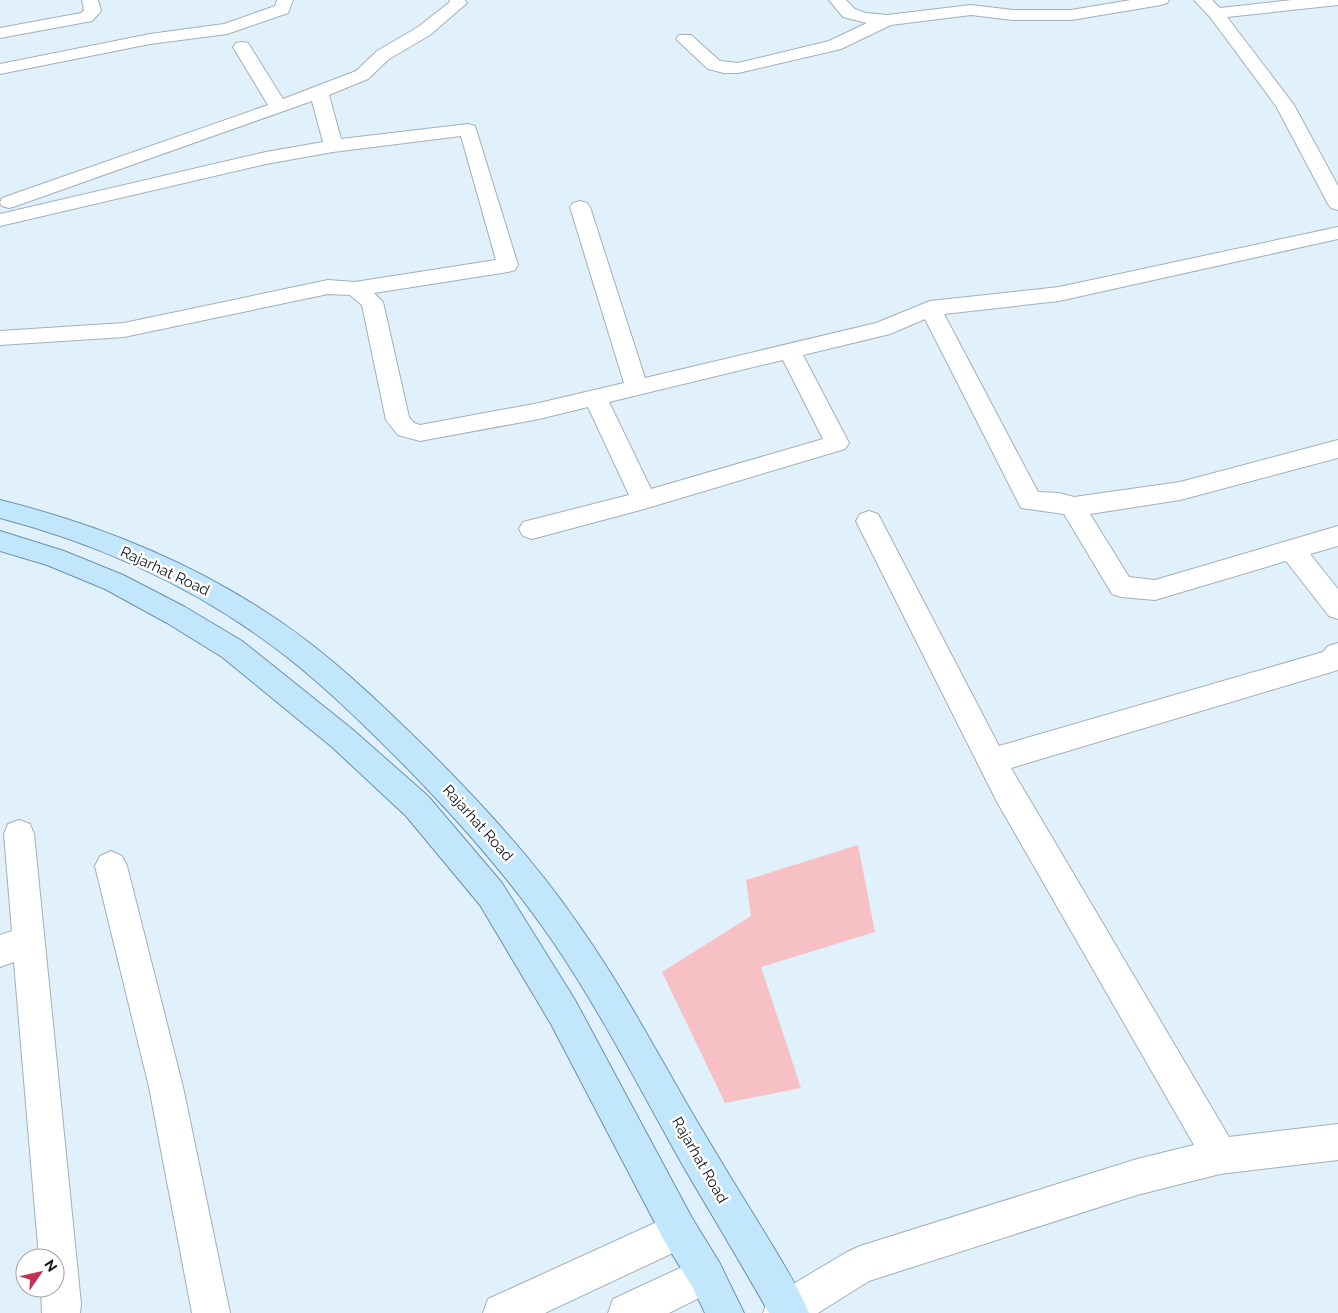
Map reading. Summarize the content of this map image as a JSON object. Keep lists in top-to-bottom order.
{
  "streets": {
    "main road": ["Rajarhat Road"]
  },
  "north": "top right"
}
